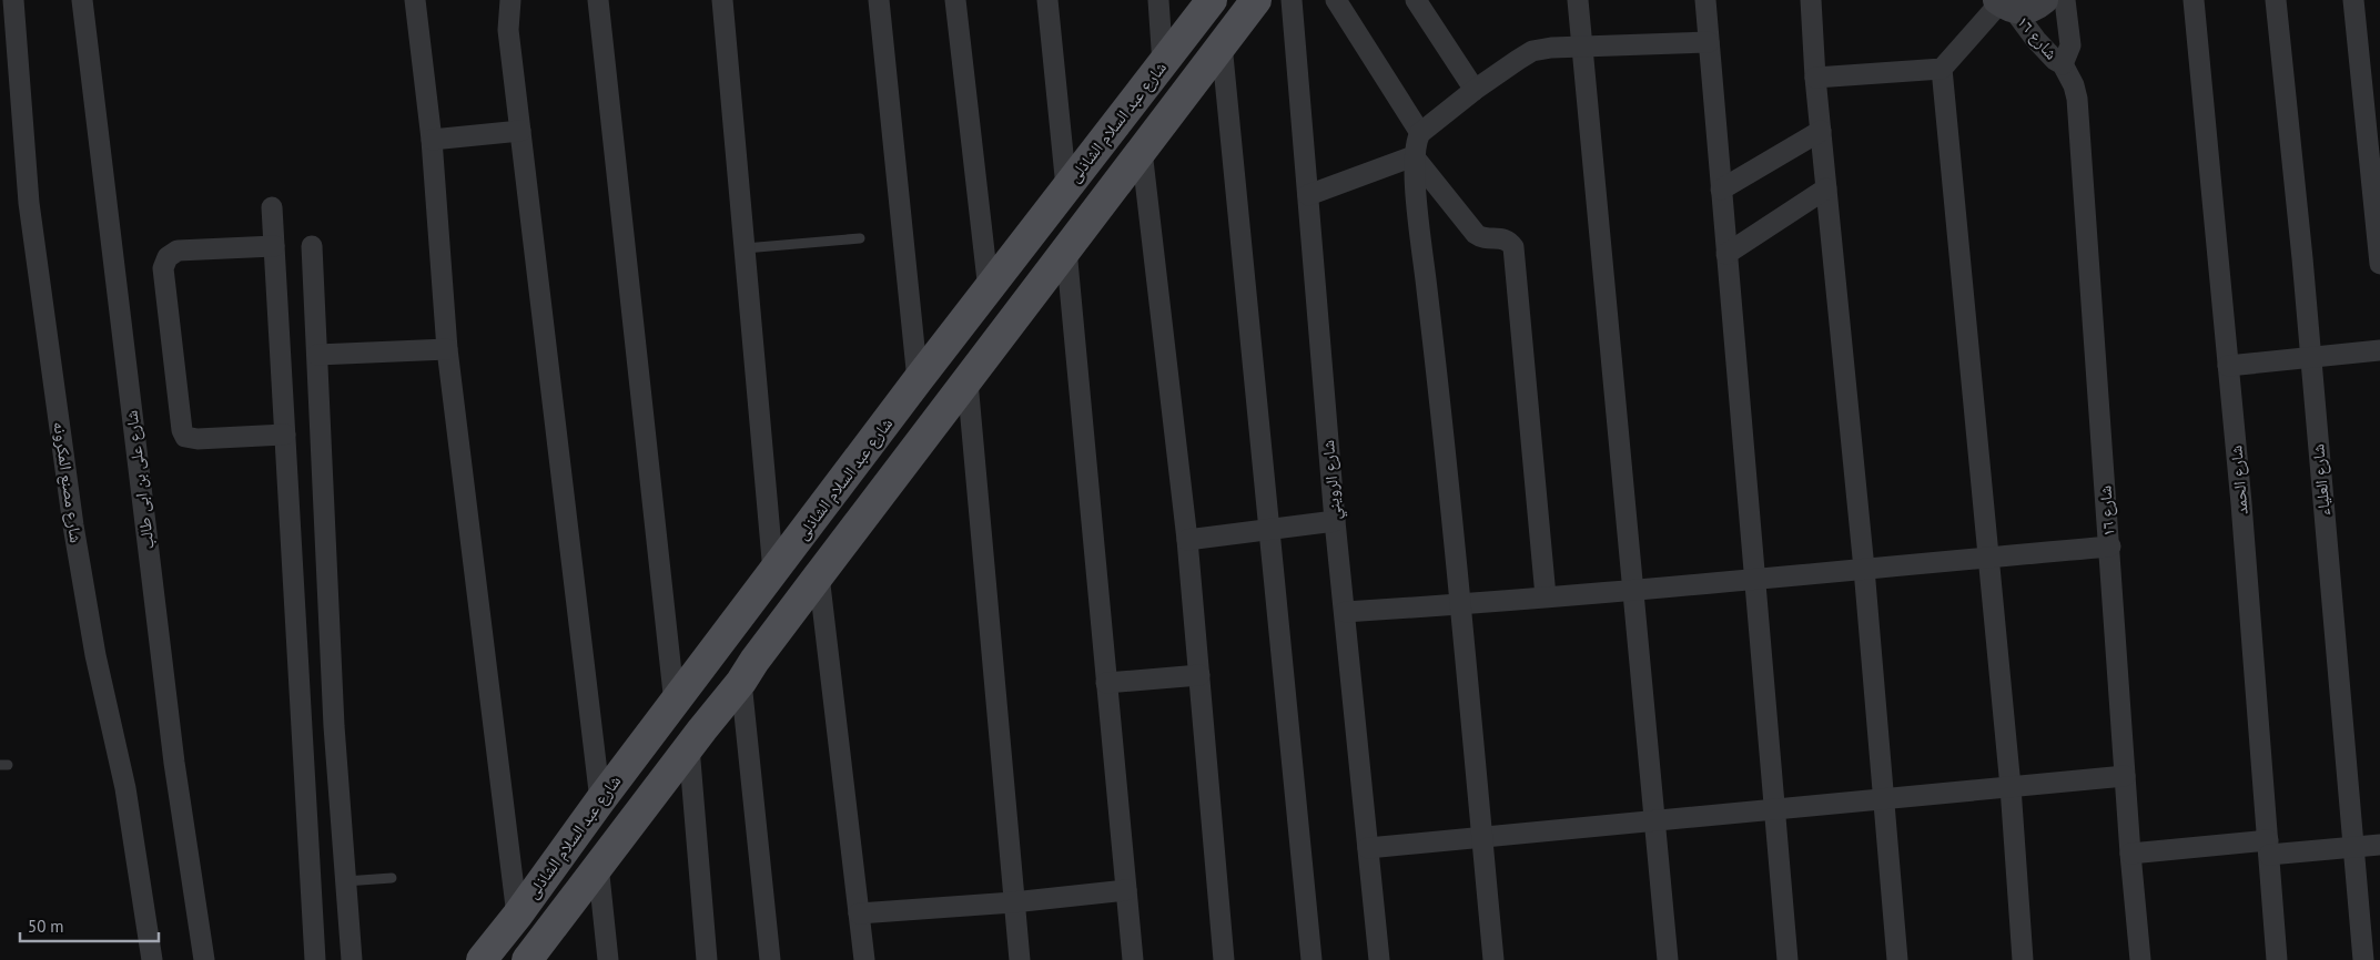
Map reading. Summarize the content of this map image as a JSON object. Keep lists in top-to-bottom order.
{
  "streets": {
    "main road": ["شارع عبد السلام الشاذلى"],
    "street": [
      "شارع ١٦",
      "شارع على بن ابى طالب",
      "شارع الرويني",
      "شارع الحمد",
      "شارع العلياء",
      "شارع مصنع المكرونه"
    ]
  },
  "scale_bar": "50 m"
}
